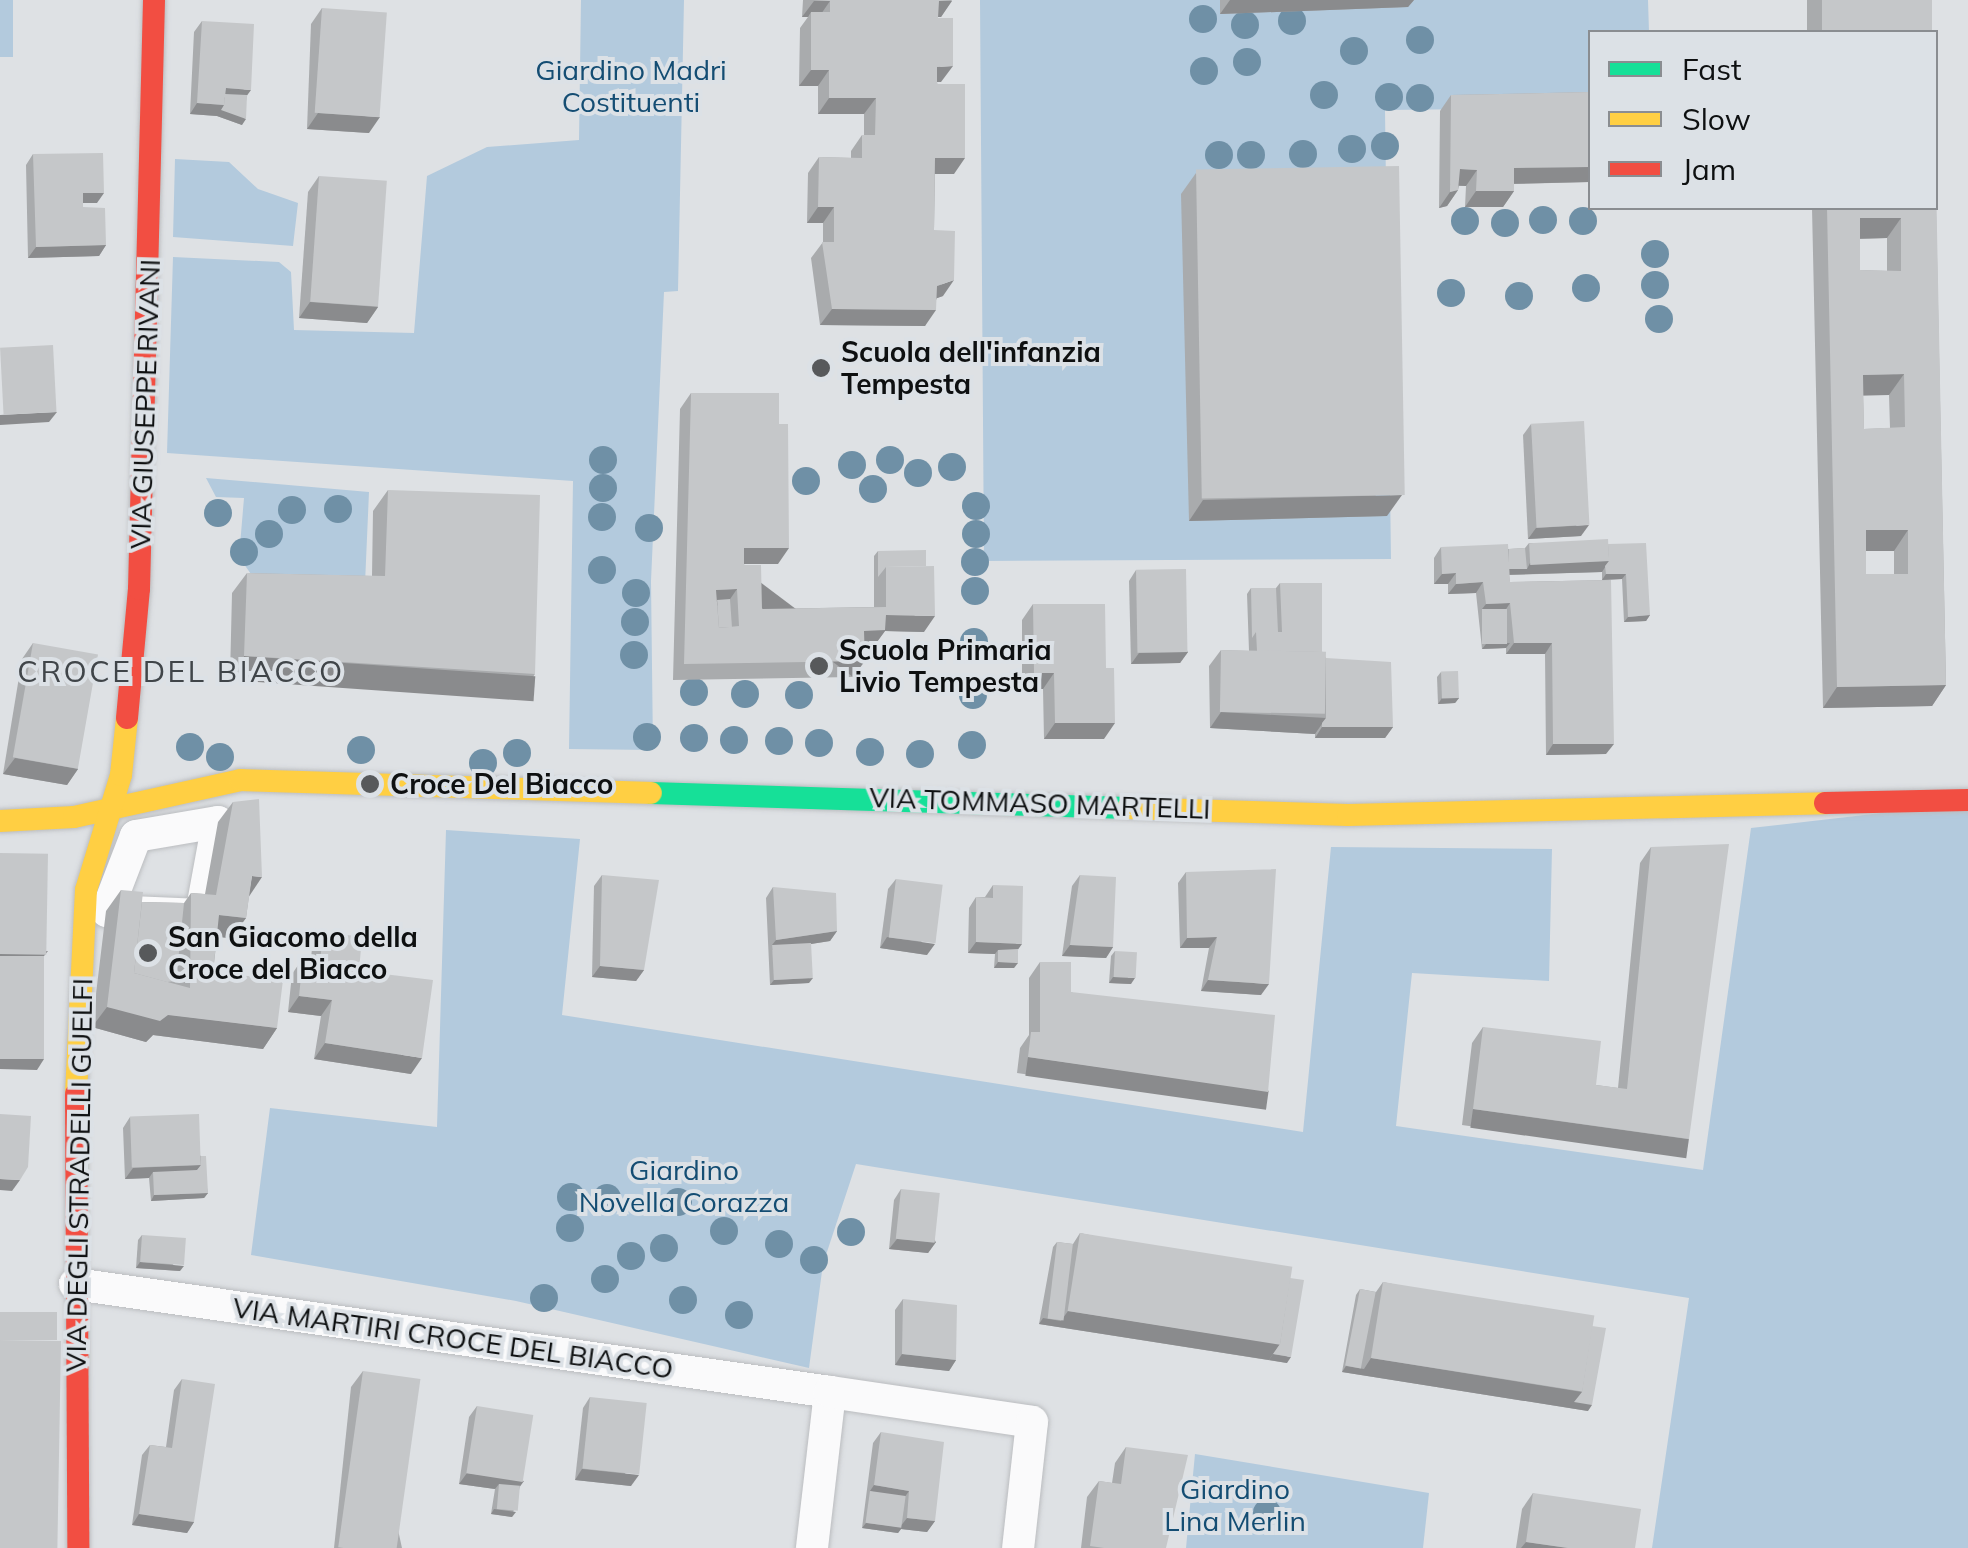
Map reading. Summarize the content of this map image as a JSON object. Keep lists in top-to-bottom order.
{
  "streets": {
    "main road": ["VIA GIUSEPPE RIVANI", "VIA TOMMASO MARTELLI", "VIA DEGLI STRADELLI GUELFI"],
    "street": ["VIA MARTIRI CROCE DEL BIACCO"]
  },
  "crossings": [
    ["VIA GIUSEPPE RIVANI", "VIA TOMMASO MARTELLI"],
    ["VIA GIUSEPPE RIVANI", "VIA DEGLI STRADELLI GUELFI"],
    ["VIA TOMMASO MARTELLI", "VIA DEGLI STRADELLI GUELFI"],
    ["VIA DEGLI STRADELLI GUELFI", "VIA MARTIRI CROCE DEL BIACCO"]
  ],
  "districts": ["CROCE DEL BIACCO"],
  "parks": ["Giardino Madri Costituenti", "Giardino Novella Corazza", "Giardino Lina Merlin"],
  "places": [
    "Scuola dell'infanzia Tempesta",
    "Scuola Primaria Livio Tempesta",
    "Croce Del Biacco",
    "San Giacomo della Croce del Biacco"
  ],
  "legend": ["Fast", "Slow", "Jam"]
}
